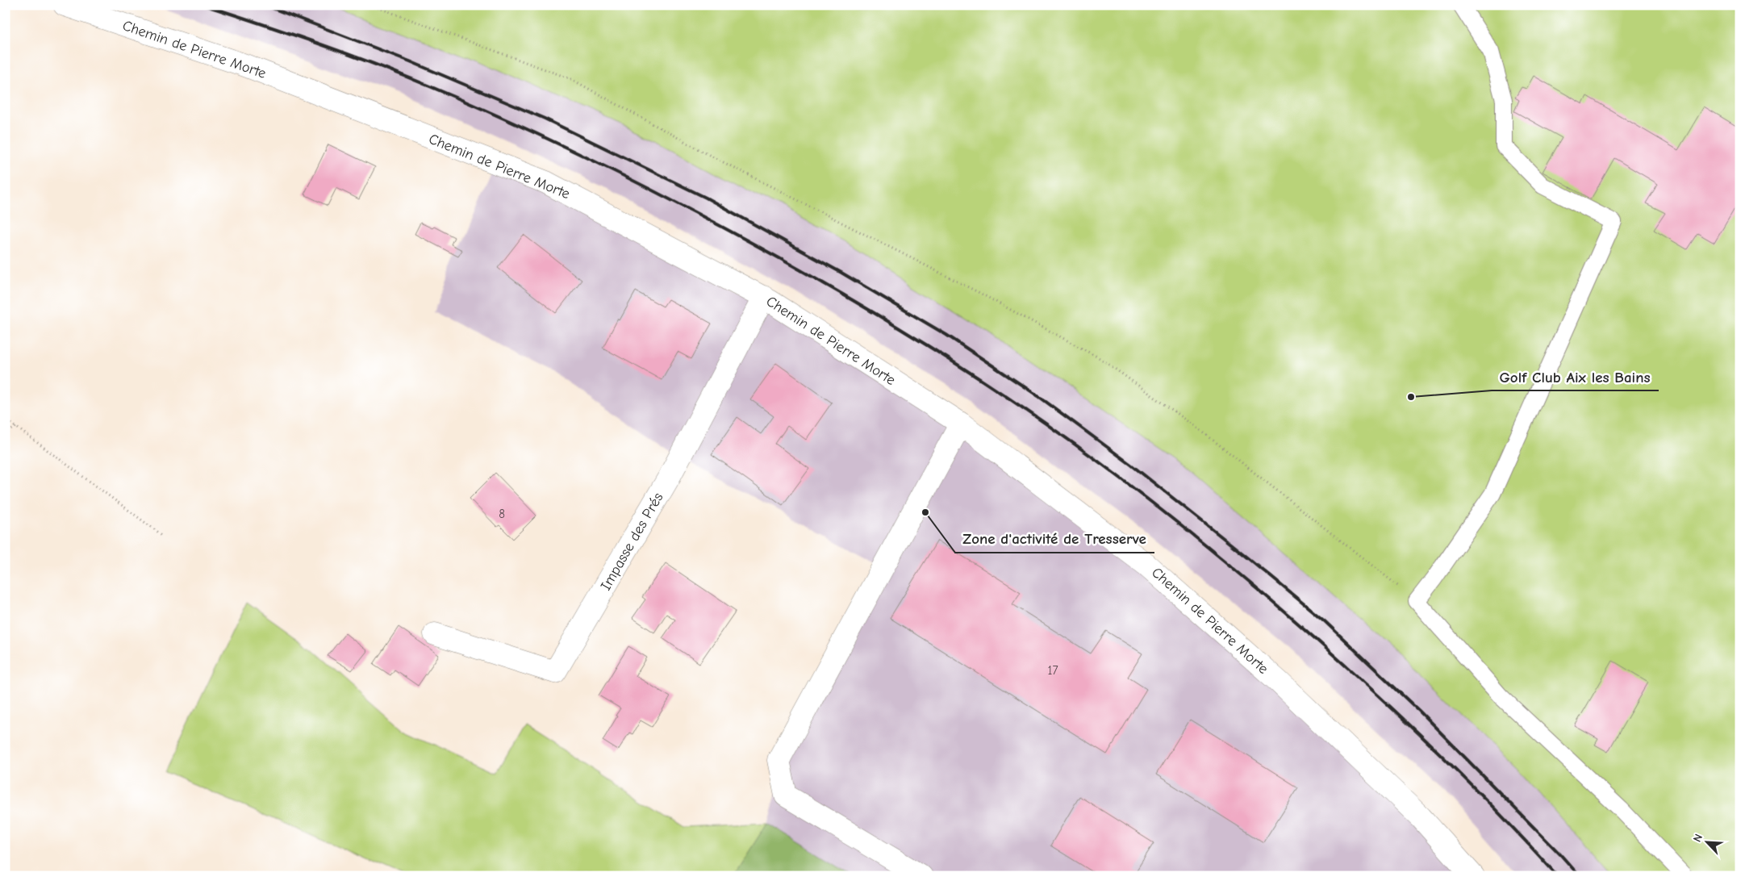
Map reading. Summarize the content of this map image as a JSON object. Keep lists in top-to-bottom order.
{
  "streets": {
    "street": ["Chemin de Pierre Morte", "Impasse des Prés"]
  },
  "crossings": [
    ["Chemin de Pierre Morte", "Impasse des Prés"]
  ],
  "places": ["Golf Club Aix les Bains", "Zone d'activité de Tresserve"],
  "house_numbers": ["8", "17"],
  "north": "top left"
}
